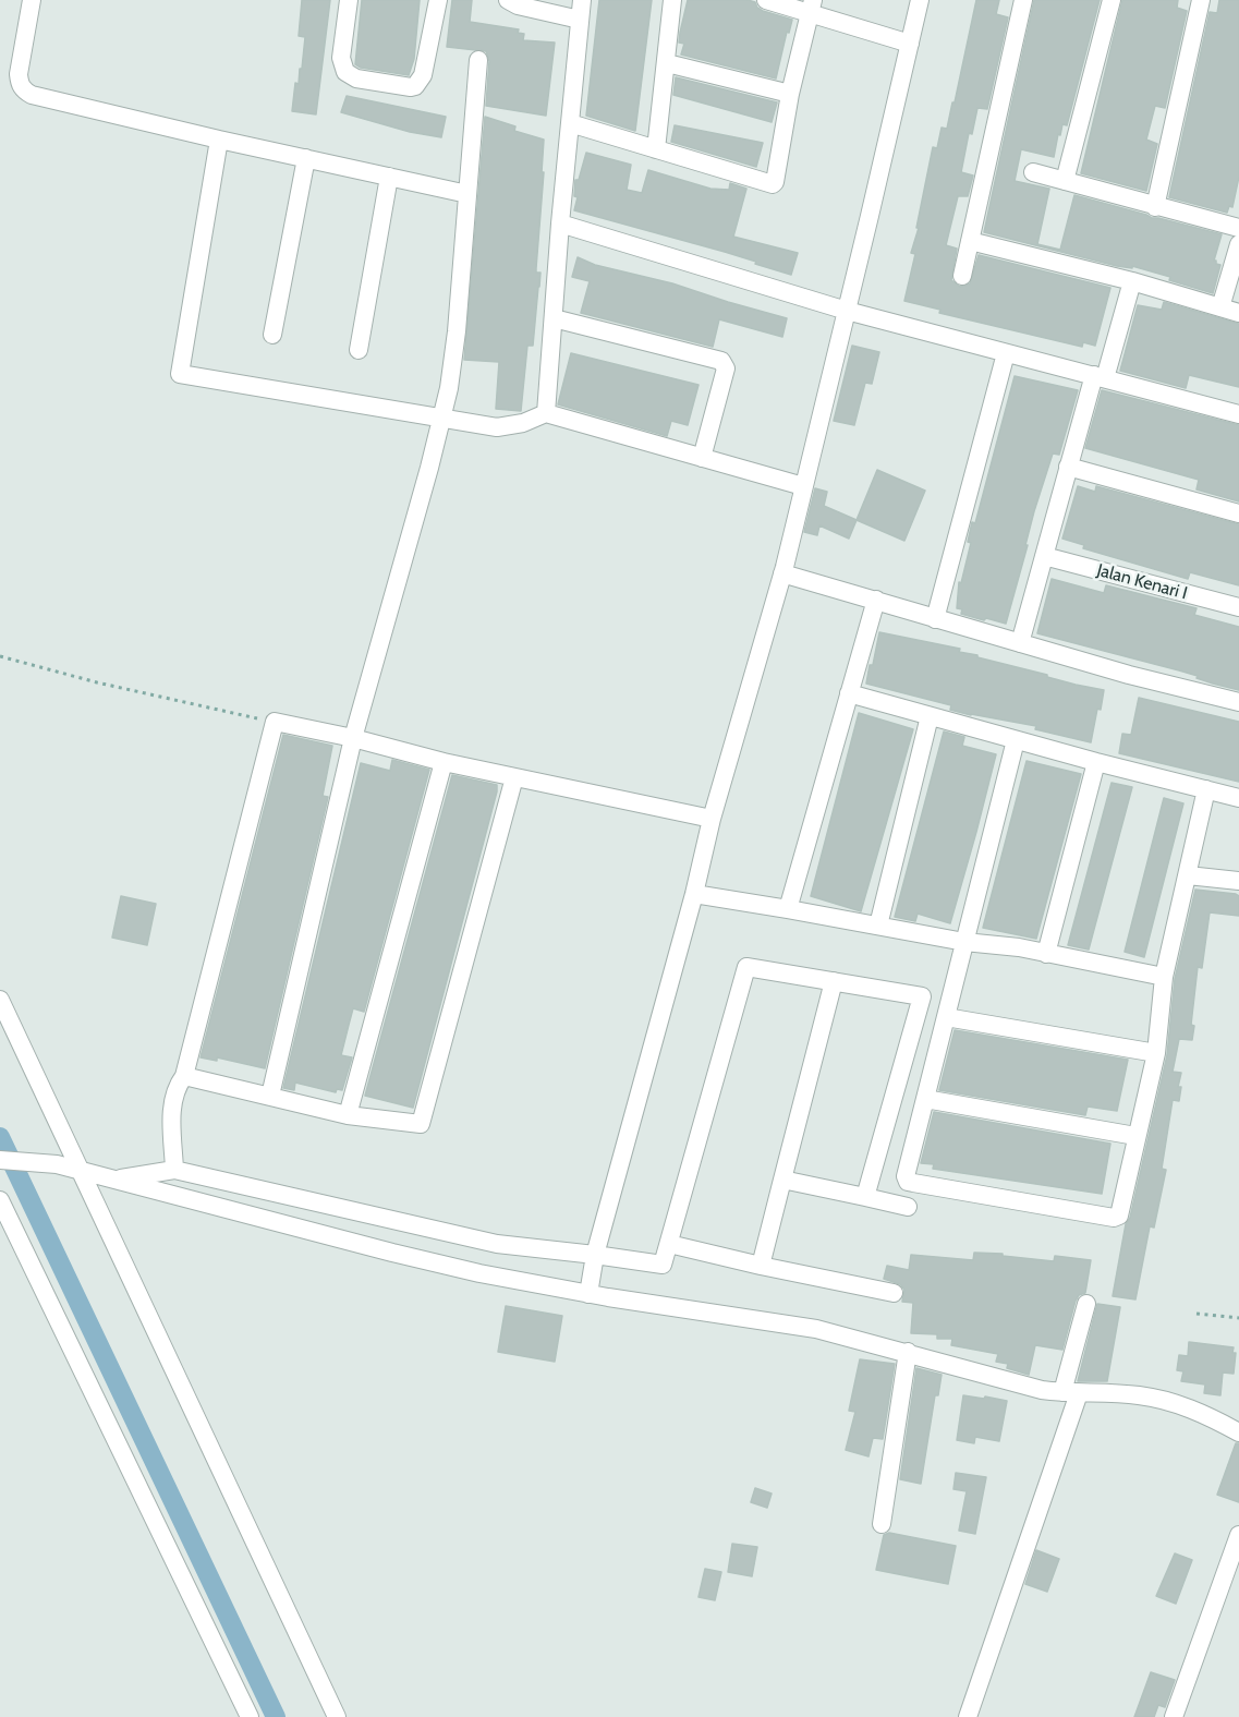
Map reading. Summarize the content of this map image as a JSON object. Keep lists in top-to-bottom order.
{
  "streets": {
    "street": ["Jalan Kenari I"]
  }
}
